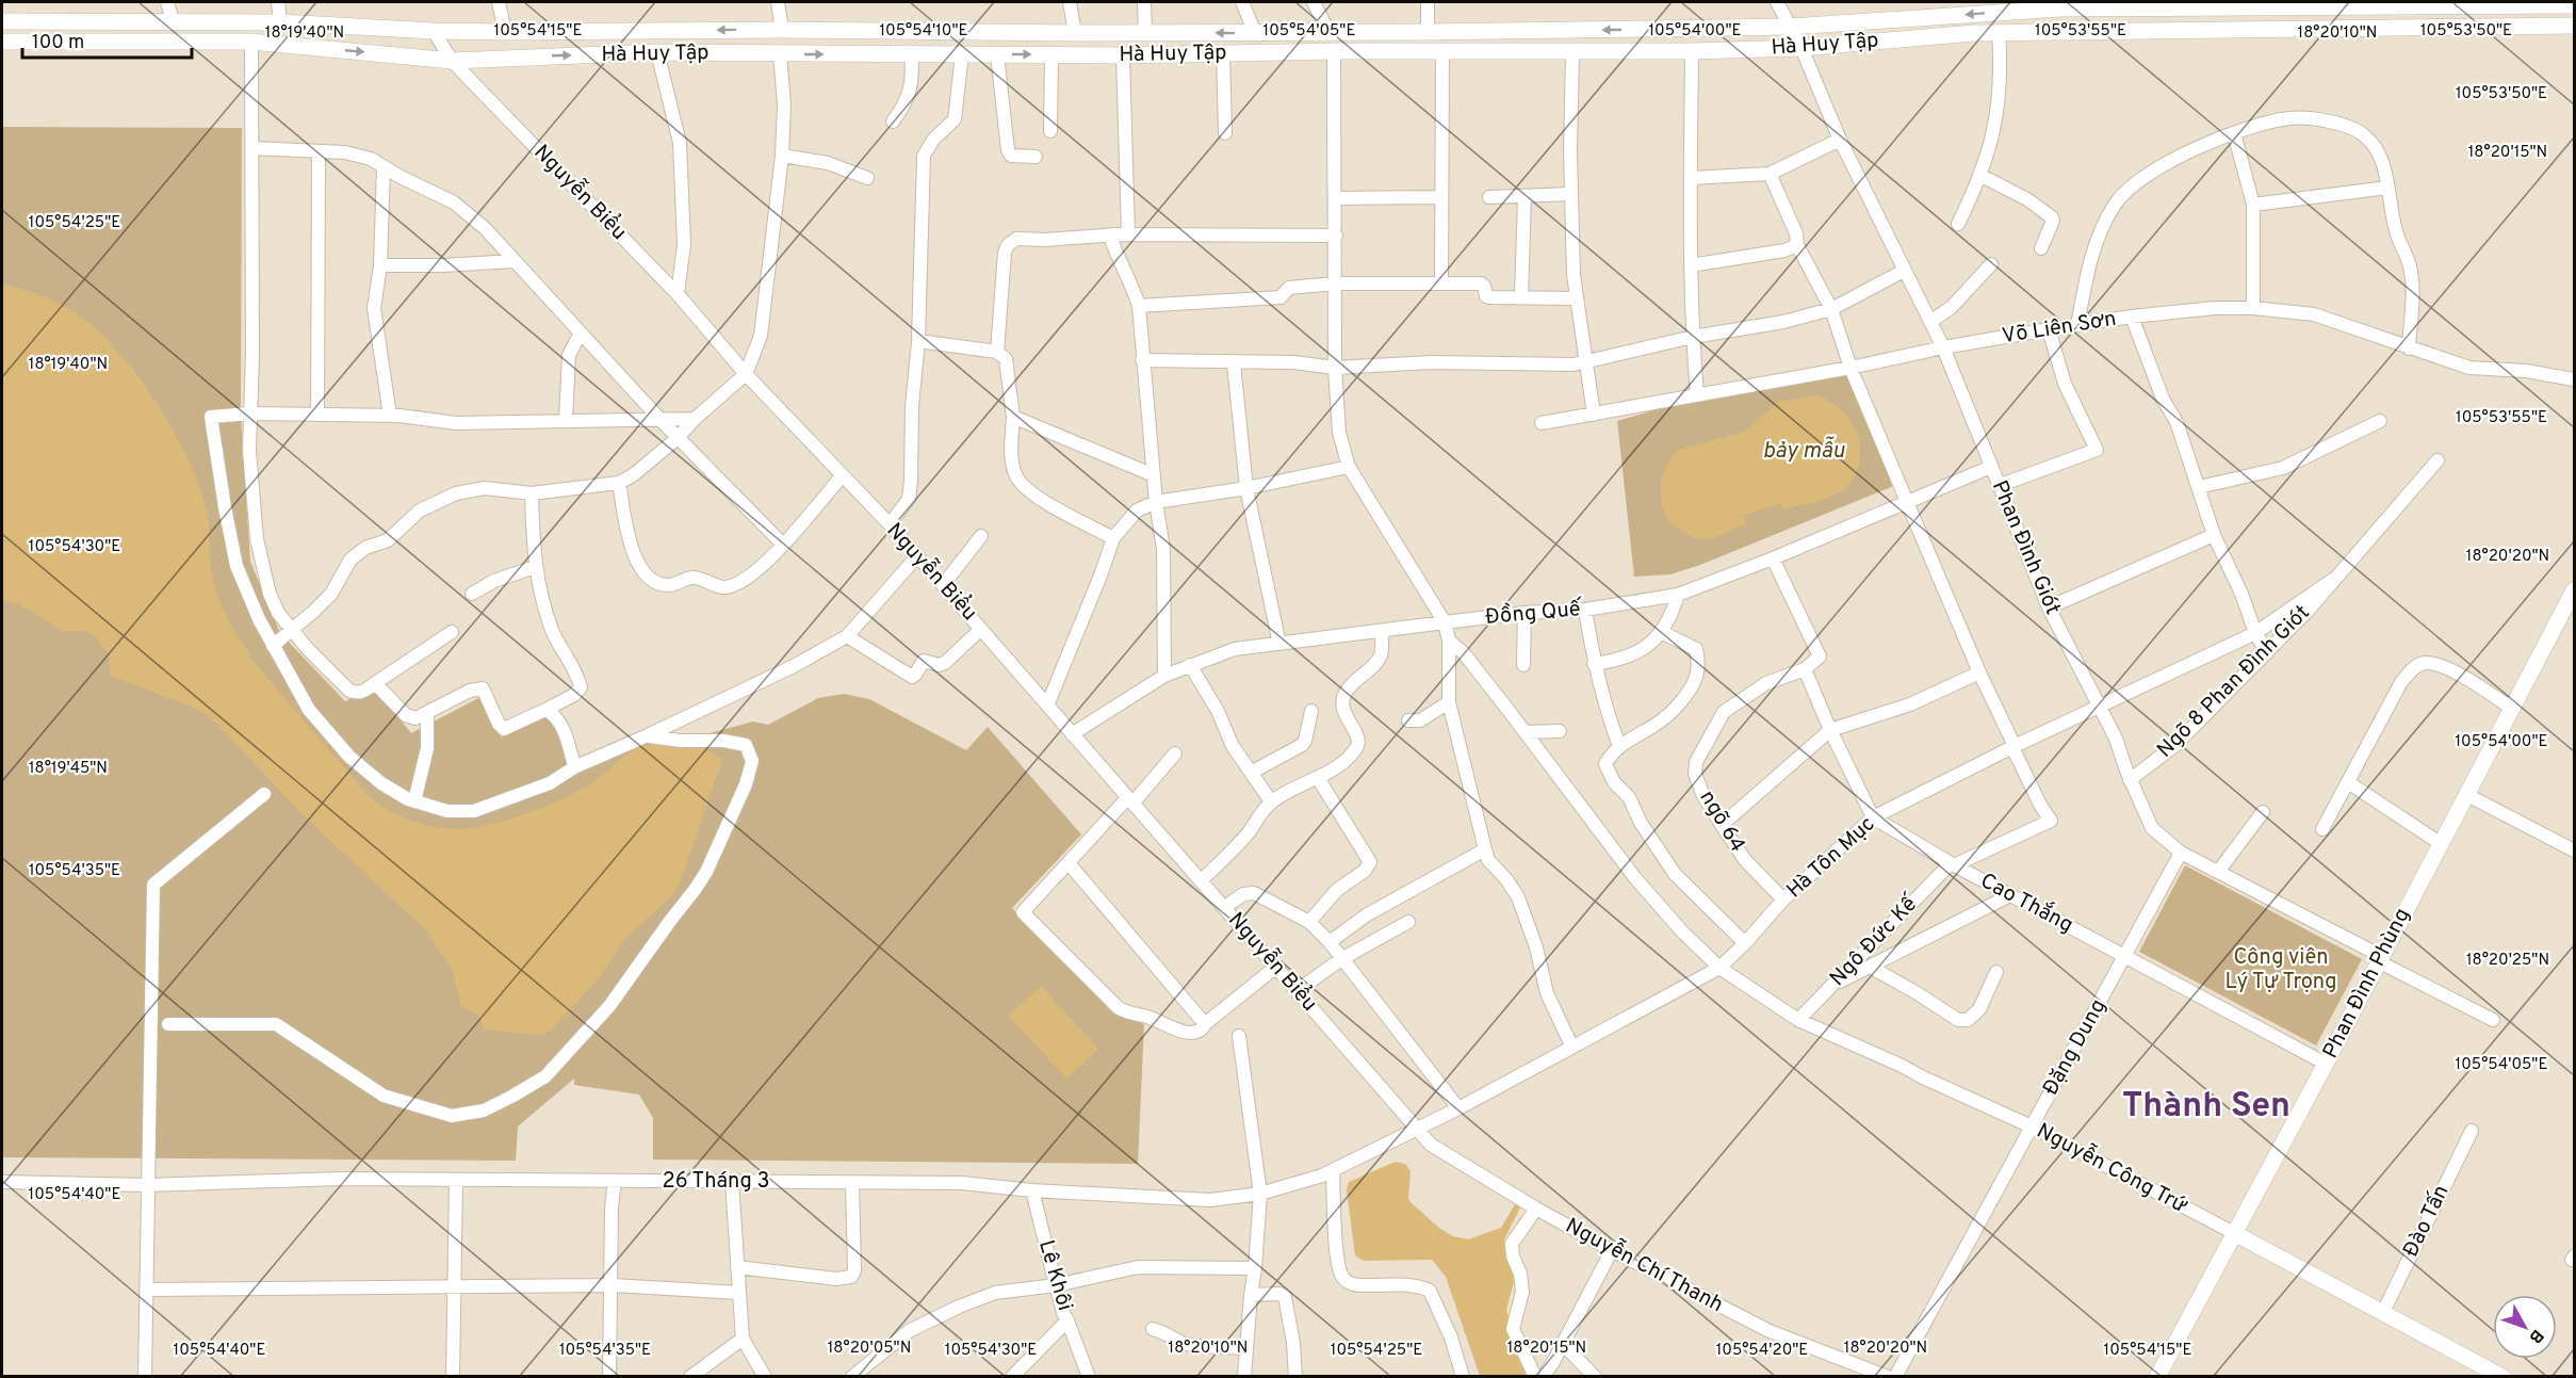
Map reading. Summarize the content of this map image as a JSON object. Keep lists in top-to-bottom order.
{
  "streets": {
    "main road": ["Hà Huy Tập", "Phan Đình Phùng", "Nguyễn Công Trứ"],
    "street": [
      "Nguyễn Biểu",
      "Võ Liên Sơn",
      "Phan Đình Giót",
      "Đồng Quế",
      "Ngõ 8 Phan Đình Giót",
      "ngõ 64",
      "Hà Tôn Mục",
      "Cao Thắng",
      "Ngô Đức Kế",
      "Đặng Dung",
      "26 Tháng 3",
      "Đào Tấn",
      "Nguyễn Chí Thanh",
      "Lê Khôi"
    ]
  },
  "crossings": [
    ["Hà Huy Tập", "Nguyễn Biểu"],
    ["Hà Huy Tập", "Phan Đình Giót"],
    ["Nguyễn Biểu", "Đồng Quế"],
    ["Nguyễn Biểu", "Hà Tôn Mục"],
    ["Nguyễn Biểu", "26 Tháng 3"],
    ["Nguyễn Biểu", "Nguyễn Chí Thanh"],
    ["Võ Liên Sơn", "Phan Đình Giót"],
    ["Phan Đình Giót", "Đồng Quế"],
    ["Phan Đình Giót", "Ngõ 8 Phan Đình Giót"],
    ["Phan Đình Giót", "Hà Tôn Mục"],
    ["Phan Đình Giót", "Phan Đình Phùng"],
    ["Phan Đình Giót", "Đặng Dung"],
    ["Ngõ 8 Phan Đình Giót", "Hà Tôn Mục"],
    ["ngõ 64", "Hà Tôn Mục"],
    ["Hà Tôn Mục", "Cao Thắng"],
    ["Hà Tôn Mục", "Nguyễn Công Trứ"],
    ["Hà Tôn Mục", "26 Tháng 3"],
    ["Hà Tôn Mục", "Nguyễn Chí Thanh"],
    ["Cao Thắng", "Ngô Đức Kế"],
    ["Cao Thắng", "Phan Đình Phùng"],
    ["Cao Thắng", "Đặng Dung"],
    ["Ngô Đức Kế", "Nguyễn Công Trứ"],
    ["Phan Đình Phùng", "Nguyễn Công Trứ"],
    ["Đặng Dung", "Nguyễn Công Trứ"],
    ["Nguyễn Công Trứ", "Đào Tấn"],
    ["26 Tháng 3", "Nguyễn Chí Thanh"],
    ["26 Tháng 3", "Lê Khôi"]
  ],
  "districts": ["Thành Sen"],
  "water": ["bảy mẫu"],
  "parks": ["Công viên Lý Tự Trọng"],
  "scale_bar": "100 m",
  "north": "bottom right",
  "coordinates": [
    "105°54'15\"E",
    "105°54'10\"E",
    "105°54'05\"E",
    "105°53'55\"E",
    "105°54'00\"E",
    "105°53'50\"E",
    "18°19'40\"N",
    "18°20'10\"N",
    "18°20'15\"N",
    "105°54'25\"E",
    "105°54'30\"E",
    "18°20'20\"N",
    "18°19'45\"N",
    "105°54'35\"E",
    "18°20'25\"N",
    "105°54'40\"E",
    "18°20'05\"N",
    "105°54'20\"E"
  ]
}
